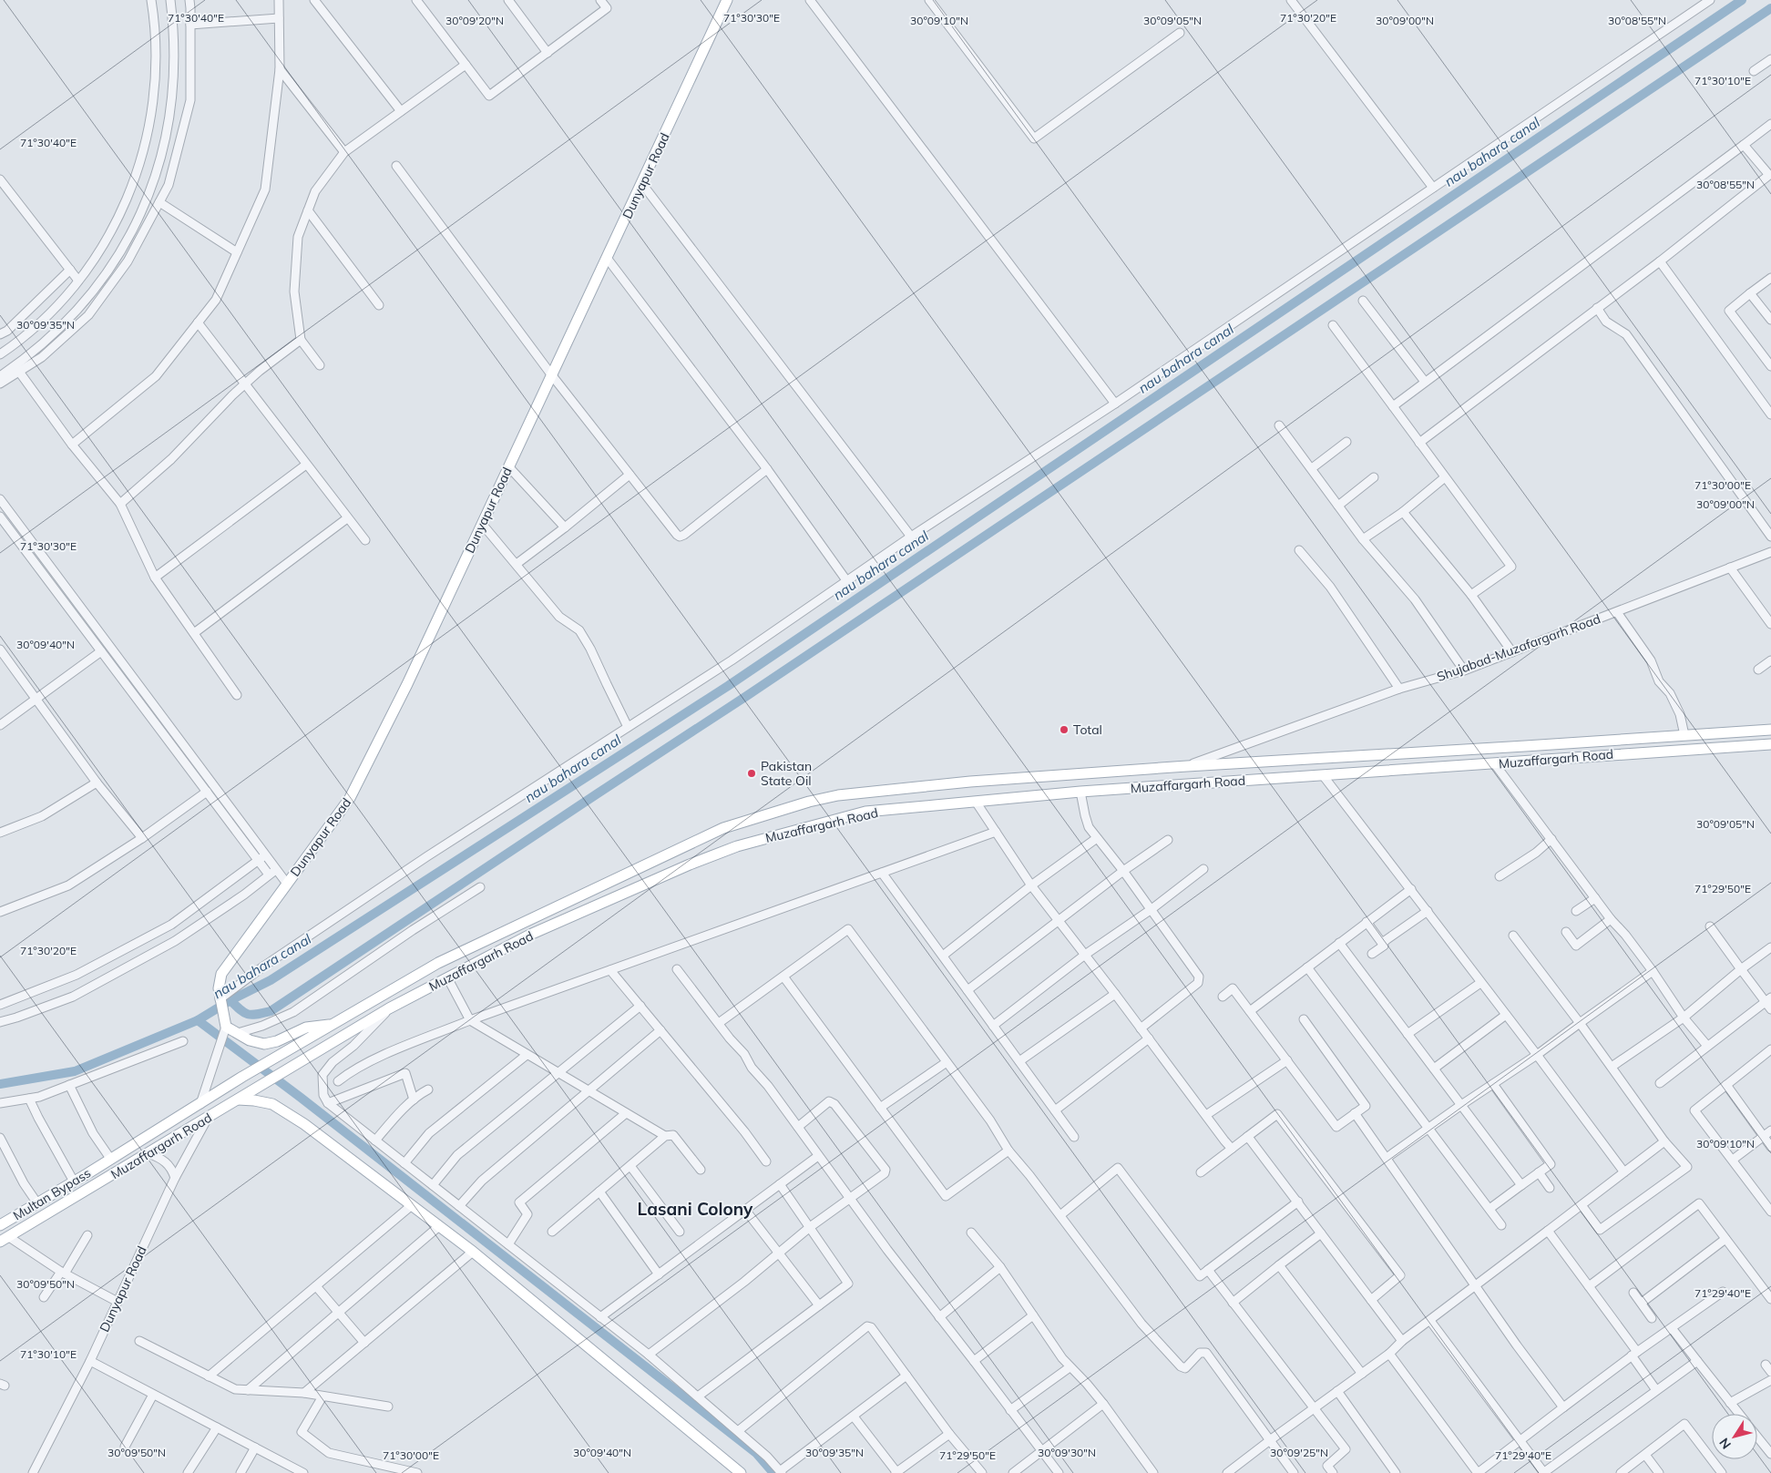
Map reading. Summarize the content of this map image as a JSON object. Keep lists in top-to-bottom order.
{
  "streets": {
    "main road": ["Dunyapur Road", "Muzaffargarh Road", "Multan Bypass"],
    "street": ["Shujabad-Muzafargarh Road"]
  },
  "crossings": [
    ["Dunyapur Road", "Muzaffargarh Road"],
    ["Shujabad-Muzafargarh Road", "Muzaffargarh Road"],
    ["Muzaffargarh Road", "Multan Bypass"]
  ],
  "districts": ["Lasani Colony"],
  "water": ["nau bahara canal"],
  "places": ["Total", "Pakistan State Oil"],
  "north": "bottom left",
  "coordinates": [
    "71°30'40\"E",
    "71°30'20\"E",
    "71°30'30\"E",
    "30°09'20\"N",
    "30°09'10\"N",
    "30°09'05\"N",
    "30°09'00\"N",
    "30°08'55\"N",
    "71°30'10\"E",
    "30°09'35\"N",
    "71°30'00\"E",
    "30°09'40\"N",
    "71°29'50\"E",
    "30°09'50\"N",
    "71°29'40\"E",
    "30°09'30\"N",
    "30°09'25\"N"
  ]
}
